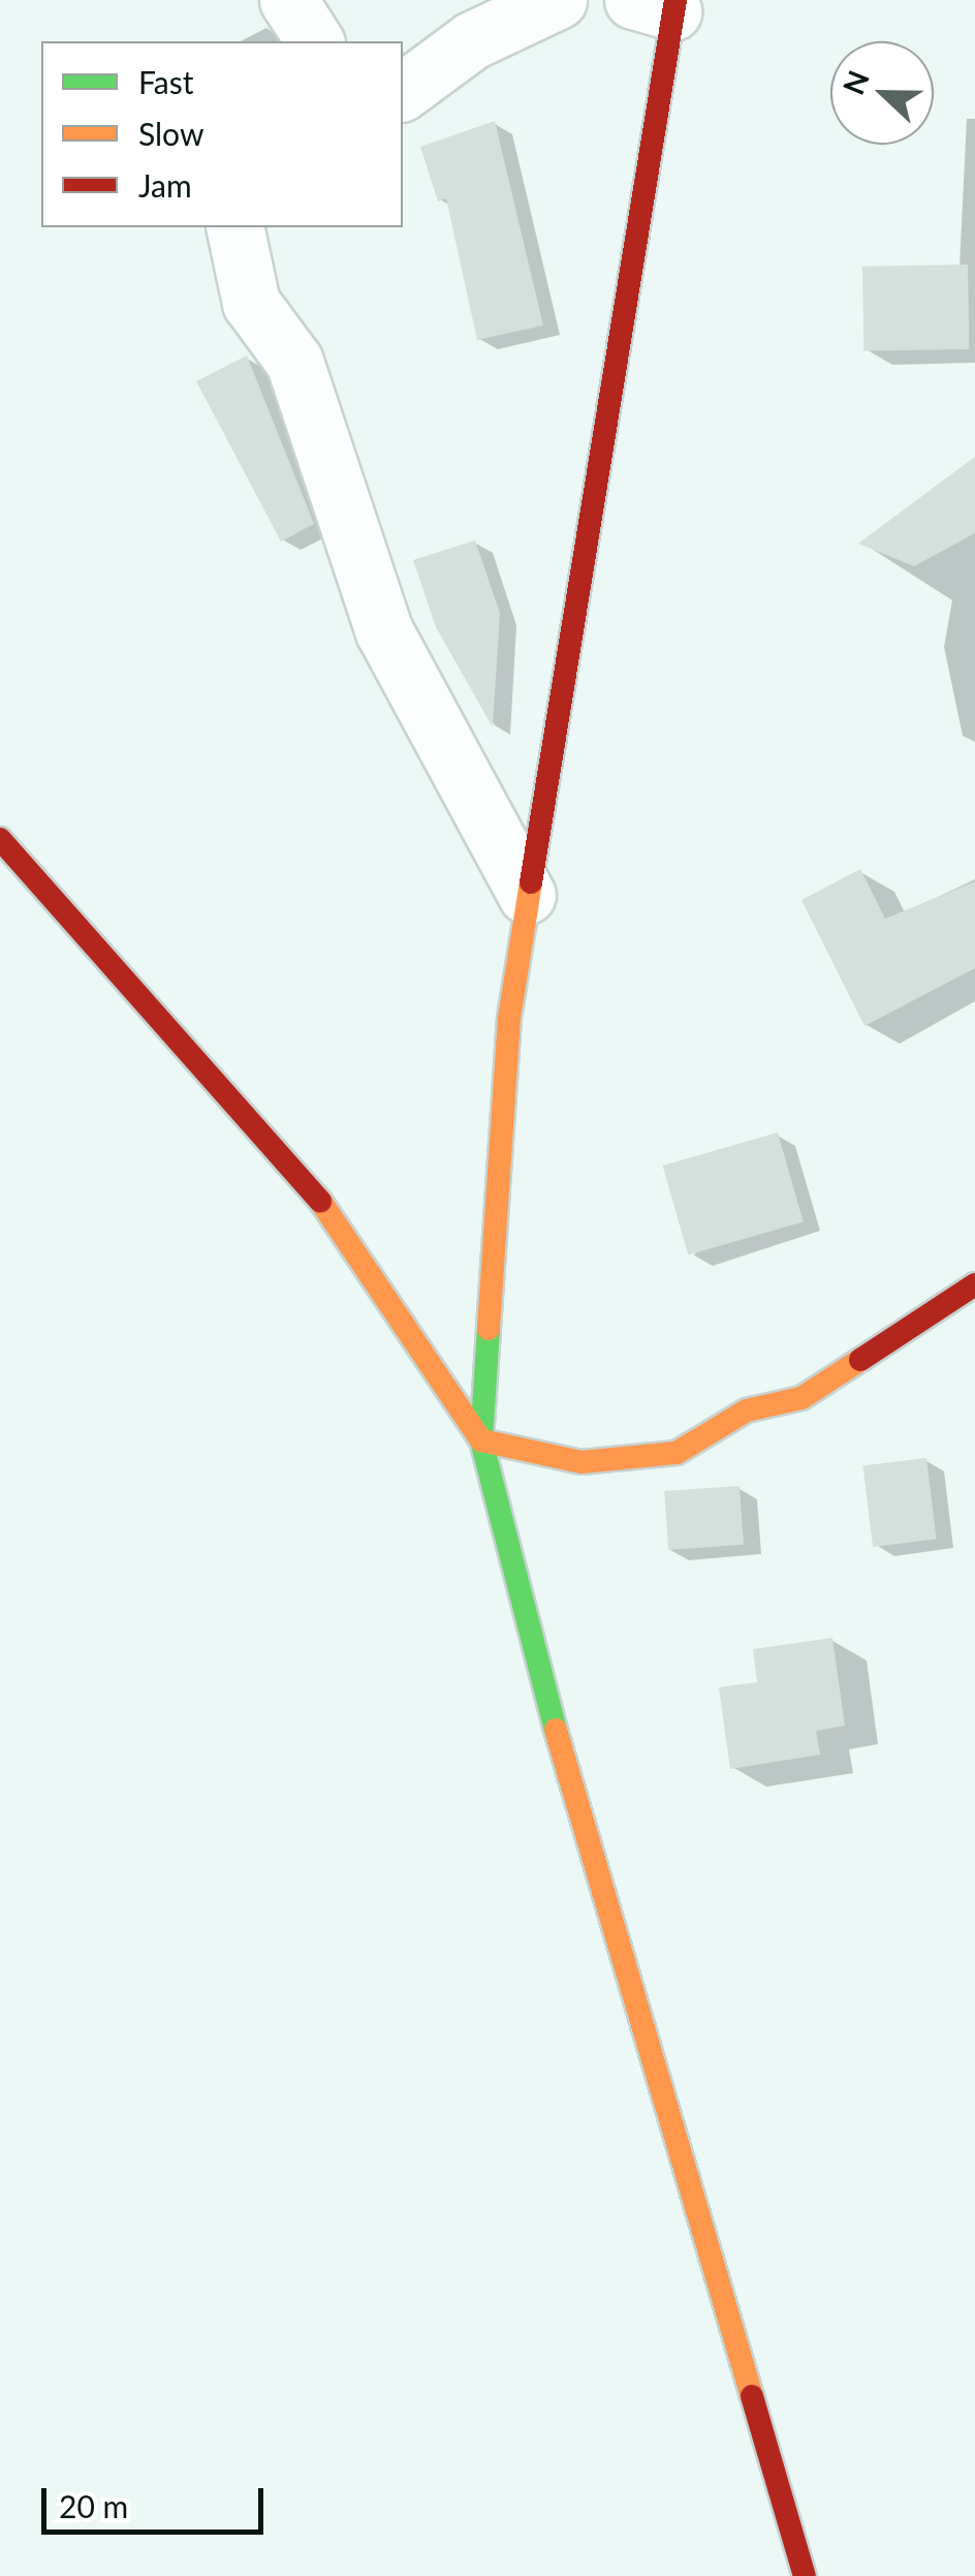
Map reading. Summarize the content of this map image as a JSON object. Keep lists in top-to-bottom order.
{
  "legend": ["Fast", "Slow", "Jam"],
  "scale_bar": "20 m",
  "north": "left"
}
